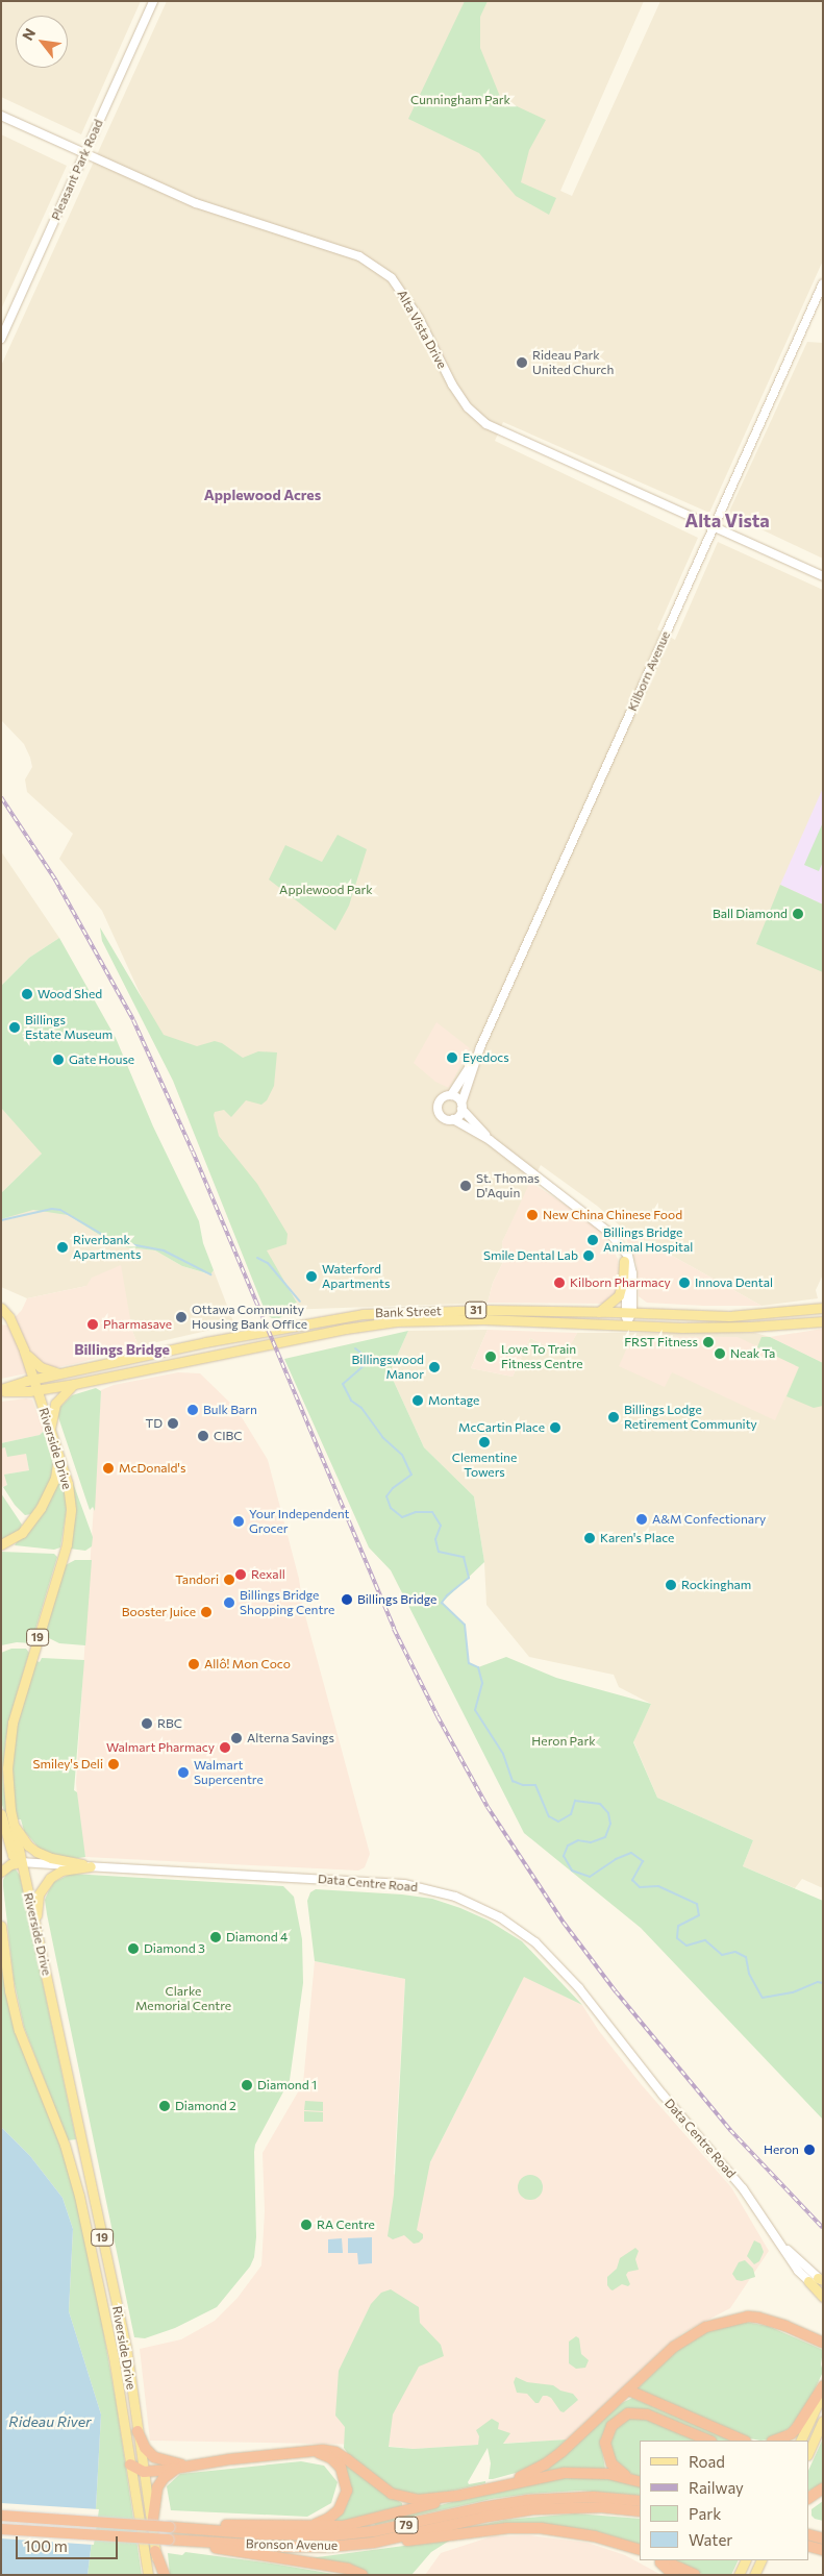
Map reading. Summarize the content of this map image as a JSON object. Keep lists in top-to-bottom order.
{
  "streets": {
    "highway": ["79", "Bronson Avenue"],
    "main road": [
      "31",
      "Bank Street",
      "Riverside Drive",
      "19"
    ],
    "street": [
      "Pleasant Park Road",
      "Alta Vista Drive",
      "Kilborn Avenue",
      "Data Centre Road"
    ]
  },
  "crossings": [
    ["Pleasant Park Road", "Alta Vista Drive"],
    ["Alta Vista Drive", "Kilborn Avenue"],
    ["Bank Street", "Riverside Drive"],
    ["Riverside Drive", "Data Centre Road"]
  ],
  "districts": ["Applewood Acres", "Alta Vista", "Billings Bridge"],
  "water": ["Rideau River"],
  "parks": [
    "Cunningham Park",
    "Applewood Park",
    "Heron Park",
    "Clarke Memorial Centre"
  ],
  "places": [
    "Rideau Park United Church",
    "Ball Diamond",
    "Wood Shed",
    "Billings Estate Museum",
    "Eyedocs",
    "Gate House",
    "St. Thomas D'Aquin",
    "New China Chinese Food",
    "Billings Bridge Animal Hospital",
    "Riverbank Apartments",
    "Smile Dental Lab",
    "Waterford Apartments",
    "Kilborn Pharmacy",
    "Innova Dental",
    "Ottawa Community Housing Bank Office",
    "Pharmasave",
    "FRST Fitness",
    "Neak Ta",
    "Love To Train Fitness Centre",
    "Billingswood Manor",
    "Montage",
    "Bulk Barn",
    "Billings Lodge Retirement Community",
    "TD",
    "McCartin Place",
    "CIBC",
    "Clementine Towers",
    "McDonald's",
    "A&M Confectionary",
    "Your Independent Grocer",
    "Karen's Place",
    "Rexall",
    "Tandori",
    "Rockingham",
    "Billings Bridge",
    "Billings Bridge Shopping Centre",
    "Booster Juice",
    "Allô! Mon Coco",
    "RBC",
    "Alterna Savings",
    "Walmart Pharmacy",
    "Smiley's Deli",
    "Walmart Supercentre",
    "Diamond 4",
    "Diamond 3",
    "Diamond 1",
    "Diamond 2",
    "Heron",
    "RA Centre"
  ],
  "legend": [
    "Road",
    "Railway",
    "Park",
    "Water"
  ],
  "scale_bar": "100 m",
  "north": "top left"
}
